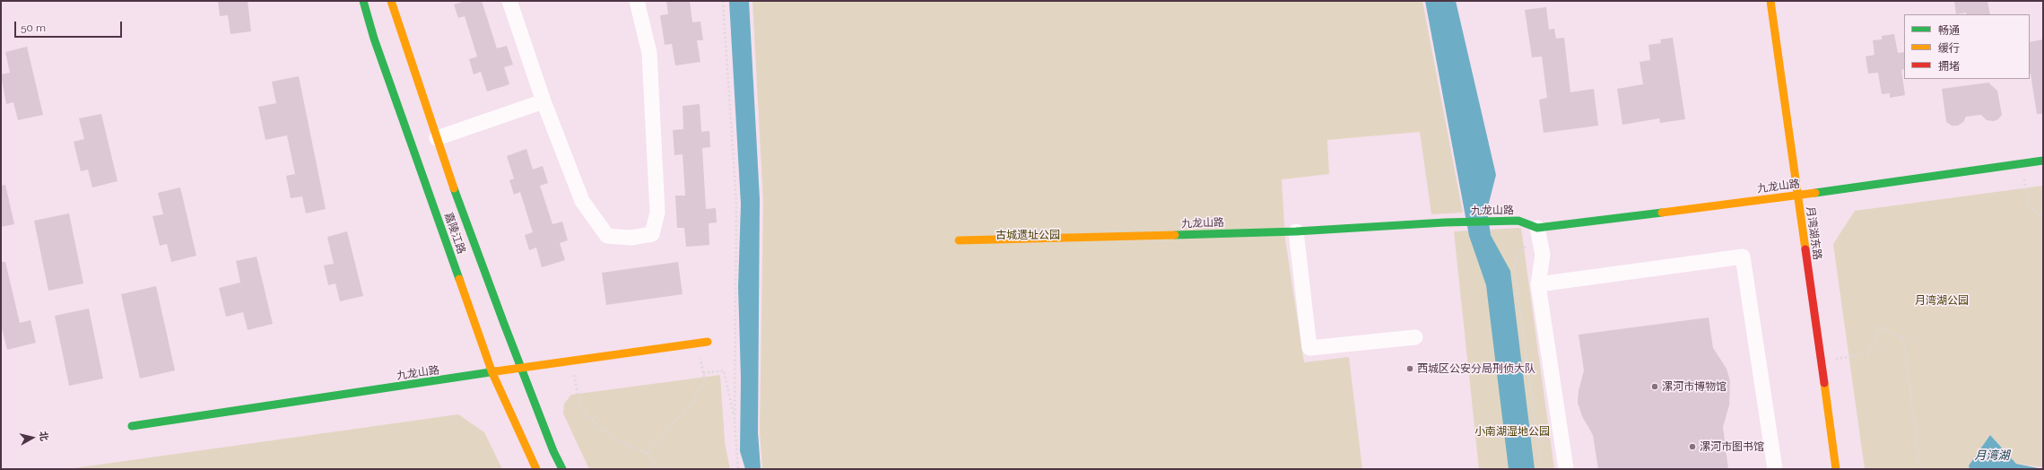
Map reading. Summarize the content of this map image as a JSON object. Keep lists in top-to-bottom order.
{
  "streets": {
    "street": ["九龙山路", "嘉陵江路", "月湾湖东路"]
  },
  "crossings": [
    ["九龙山路", "嘉陵江路"],
    ["九龙山路", "月湾湖东路"]
  ],
  "water": ["月湾湖"],
  "parks": ["古城遗址公园", "月湾湖公园", "小南湖湿地公园"],
  "places": ["西城区公安分局刑侦大队", "漯河市博物馆", "漯河市图书馆"],
  "legend": ["畅通", "缓行", "拥堵"],
  "scale_bar": "50 m",
  "north": "right"
}
